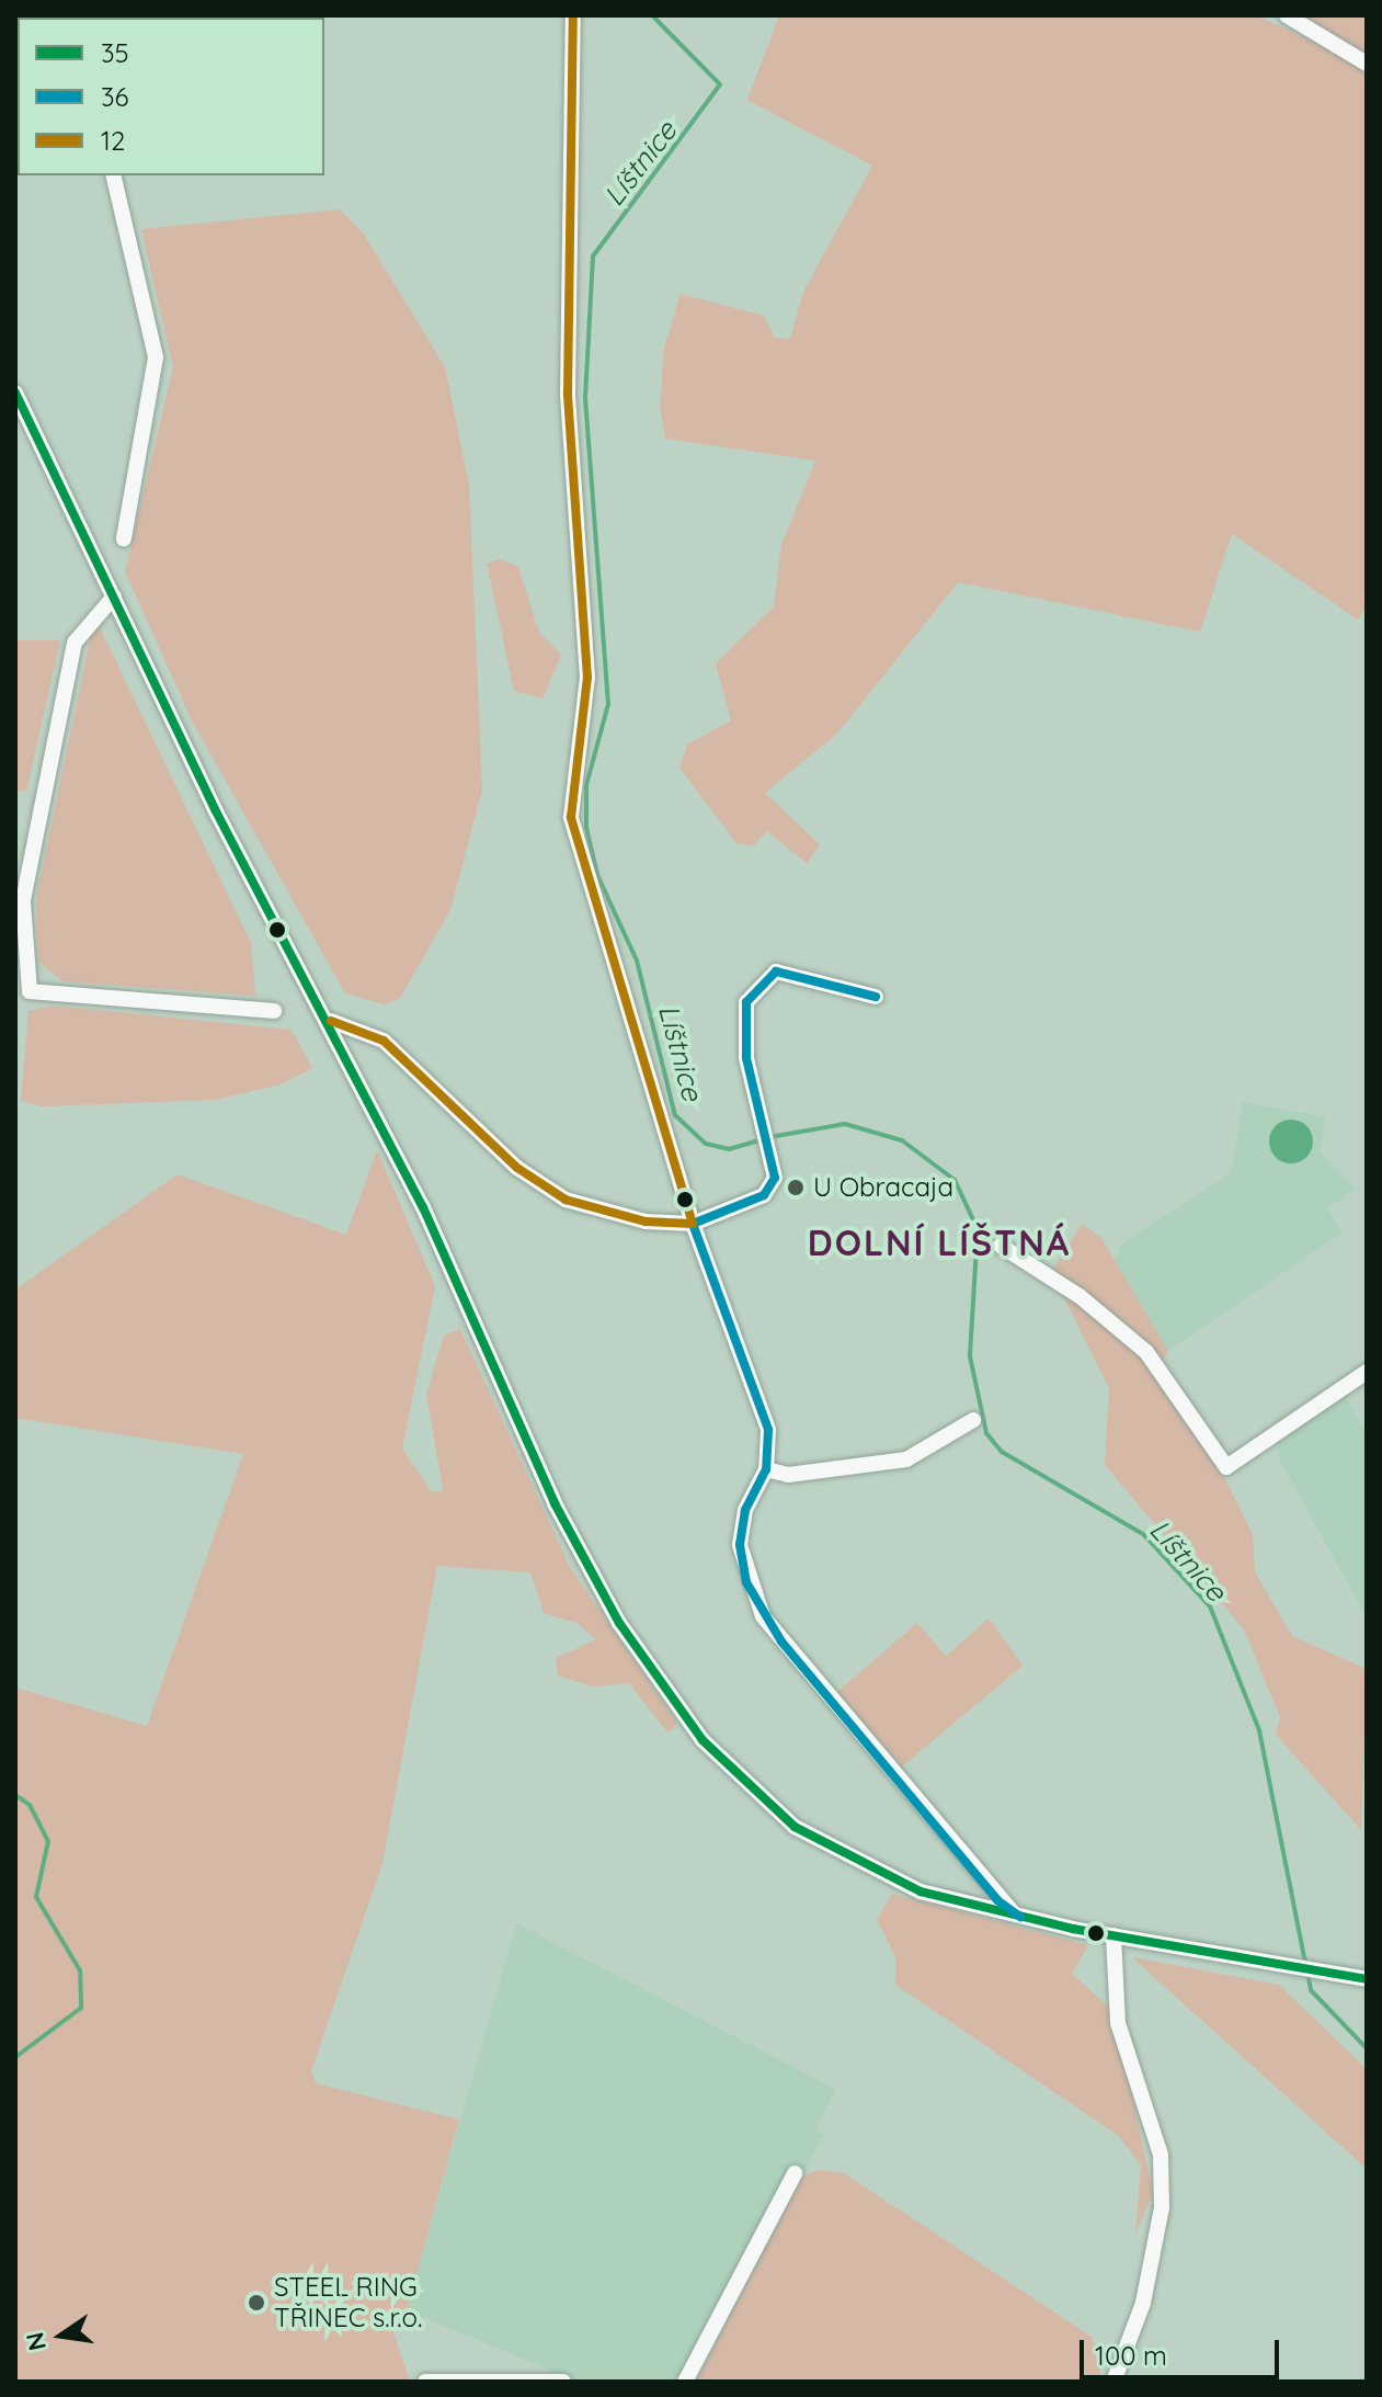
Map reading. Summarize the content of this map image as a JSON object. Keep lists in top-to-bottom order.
{
  "districts": ["DOLNÍ LÍŠTNÁ"],
  "water": ["Líštnice"],
  "places": ["U Obracaja", "STEEL RING TŘINEC s.r.o."],
  "lines": ["transit line 12", "transit line 35", "transit line 36"],
  "legend": ["35", "36", "12"],
  "scale_bar": "100 m",
  "north": "left"
}
